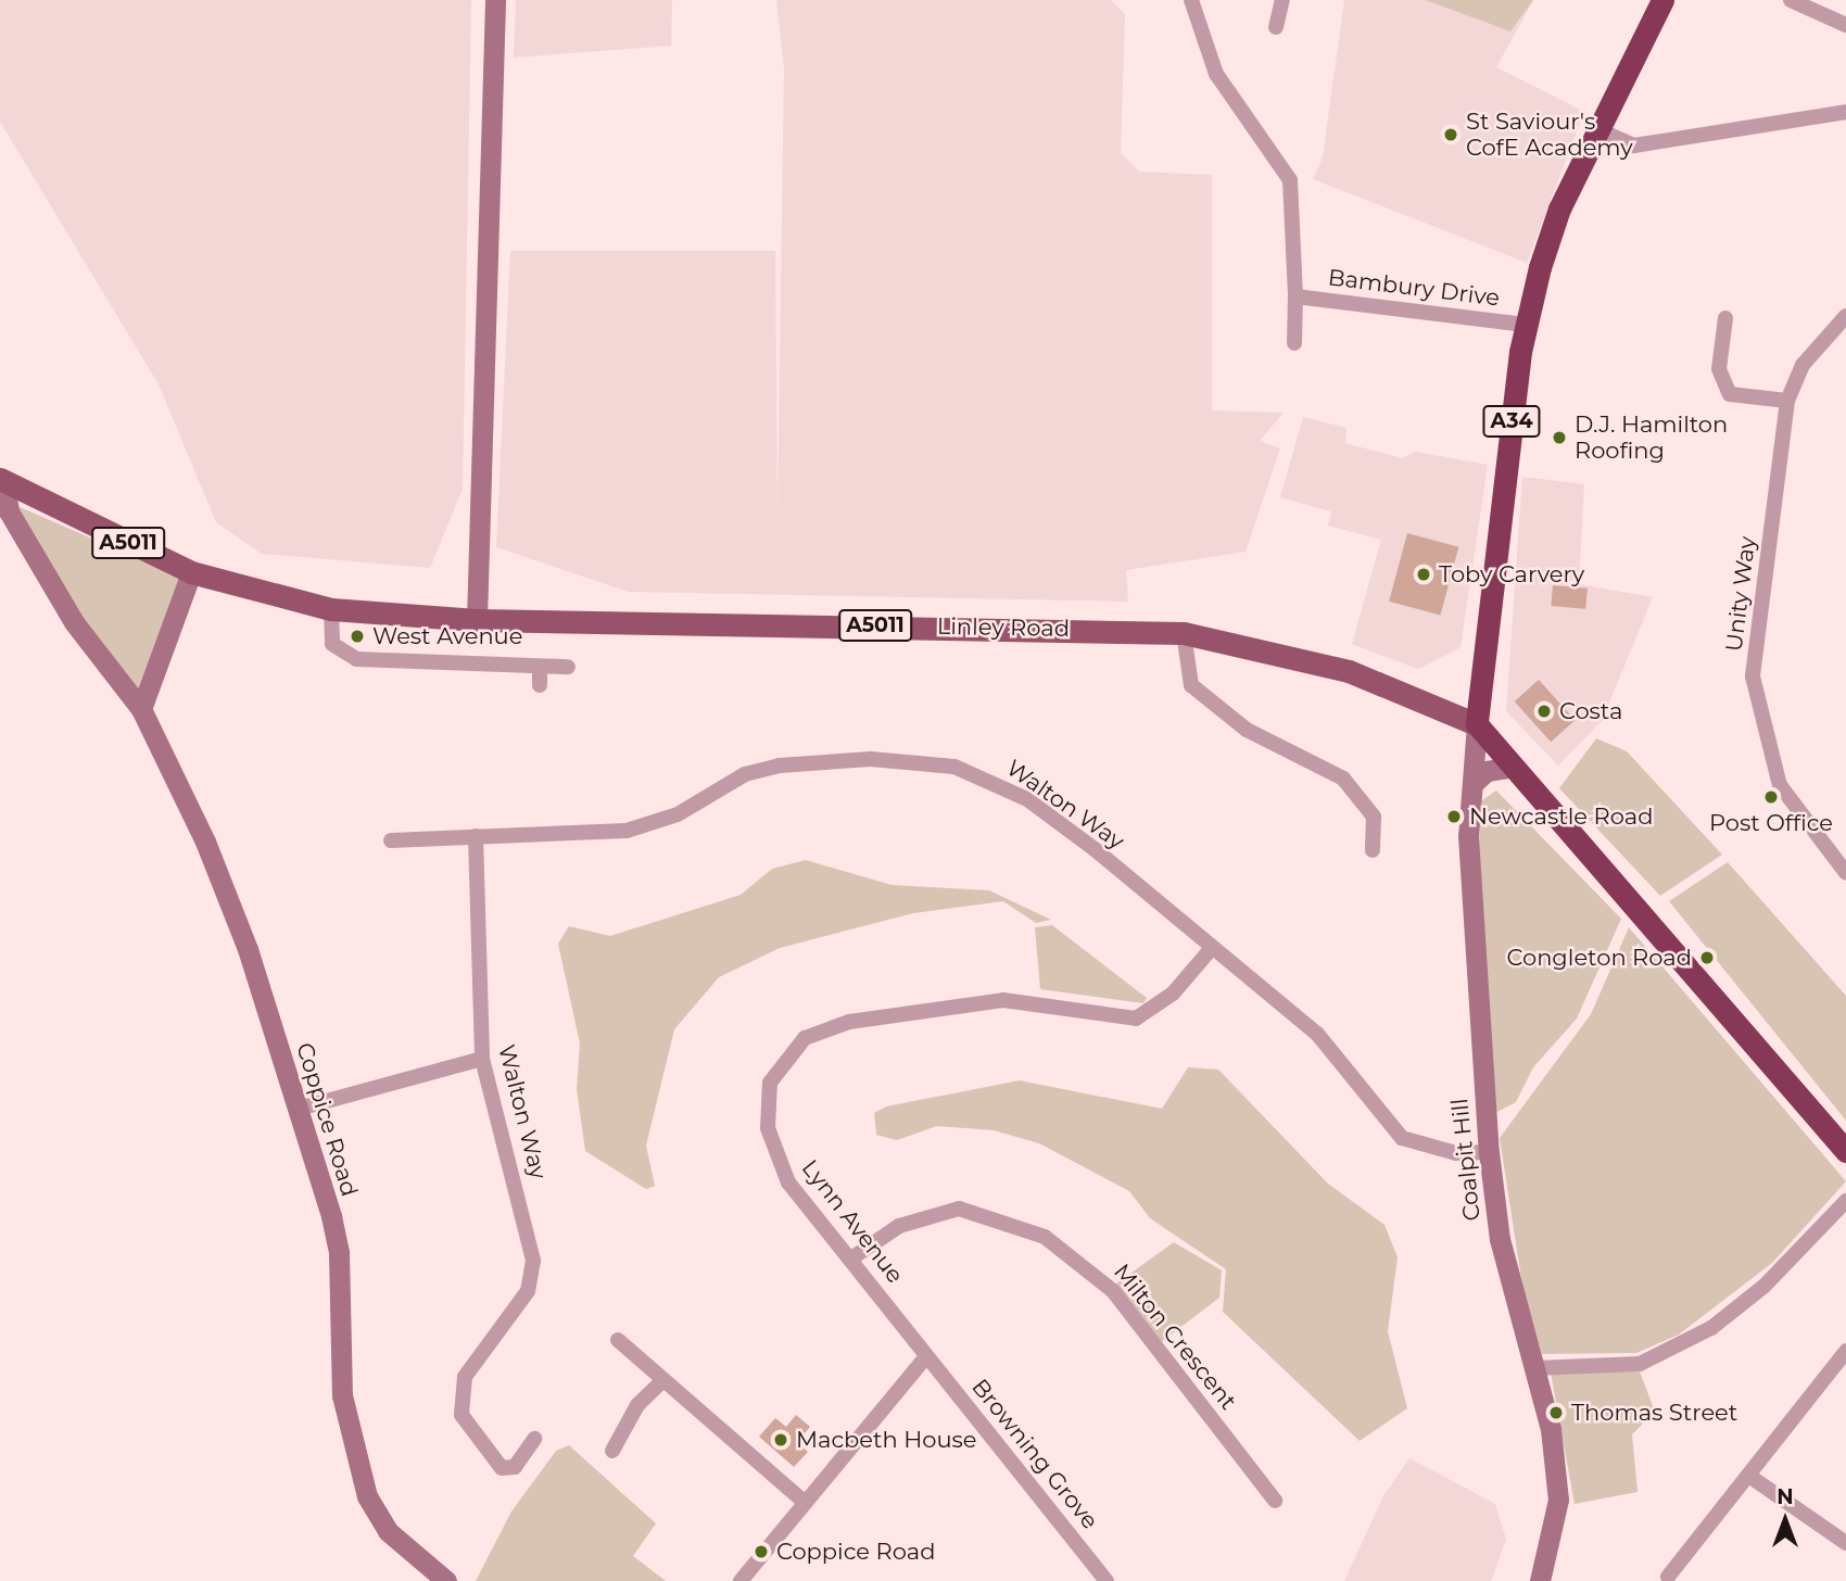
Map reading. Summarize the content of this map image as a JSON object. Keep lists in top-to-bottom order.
{
  "streets": {
    "highway": ["A34"],
    "main road": ["A5011", "Linley Road"],
    "street": [
      "Bambury Drive",
      "Unity Way",
      "Walton Way",
      "Coppice Road",
      "Coalpit Hill",
      "Lynn Avenue",
      "Milton Crescent",
      "Browning Grove"
    ]
  },
  "crossings": [
    ["Bambury Drive", "A34"],
    ["A34", "Linley Road"],
    ["A34", "Coalpit Hill"],
    ["Linley Road", "Coppice Road"],
    ["Linley Road", "Coalpit Hill"],
    ["Walton Way", "Coalpit Hill"],
    ["Walton Way", "Lynn Avenue"],
    ["Lynn Avenue", "Milton Crescent"],
    ["Lynn Avenue", "Browning Grove"]
  ],
  "places": [
    "St Saviour's CofE Academy",
    "D.J. Hamilton Roofing",
    "Toby Carvery",
    "West Avenue",
    "Costa",
    "Post Office",
    "Newcastle Road",
    "Congleton Road",
    "Thomas Street",
    "Macbeth House",
    "Coppice Road"
  ],
  "north": "top"
}
